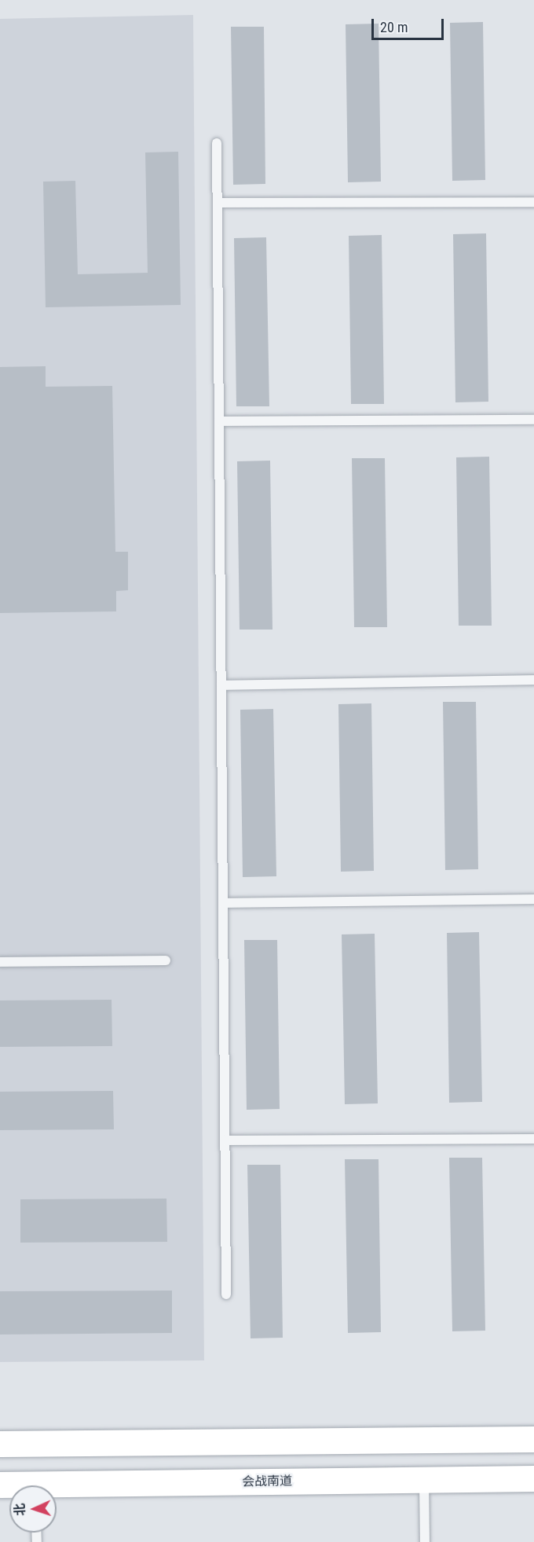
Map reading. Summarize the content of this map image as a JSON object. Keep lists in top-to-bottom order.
{
  "streets": {
    "main road": ["会战南道"]
  },
  "scale_bar": "20 m",
  "north": "left"
}
